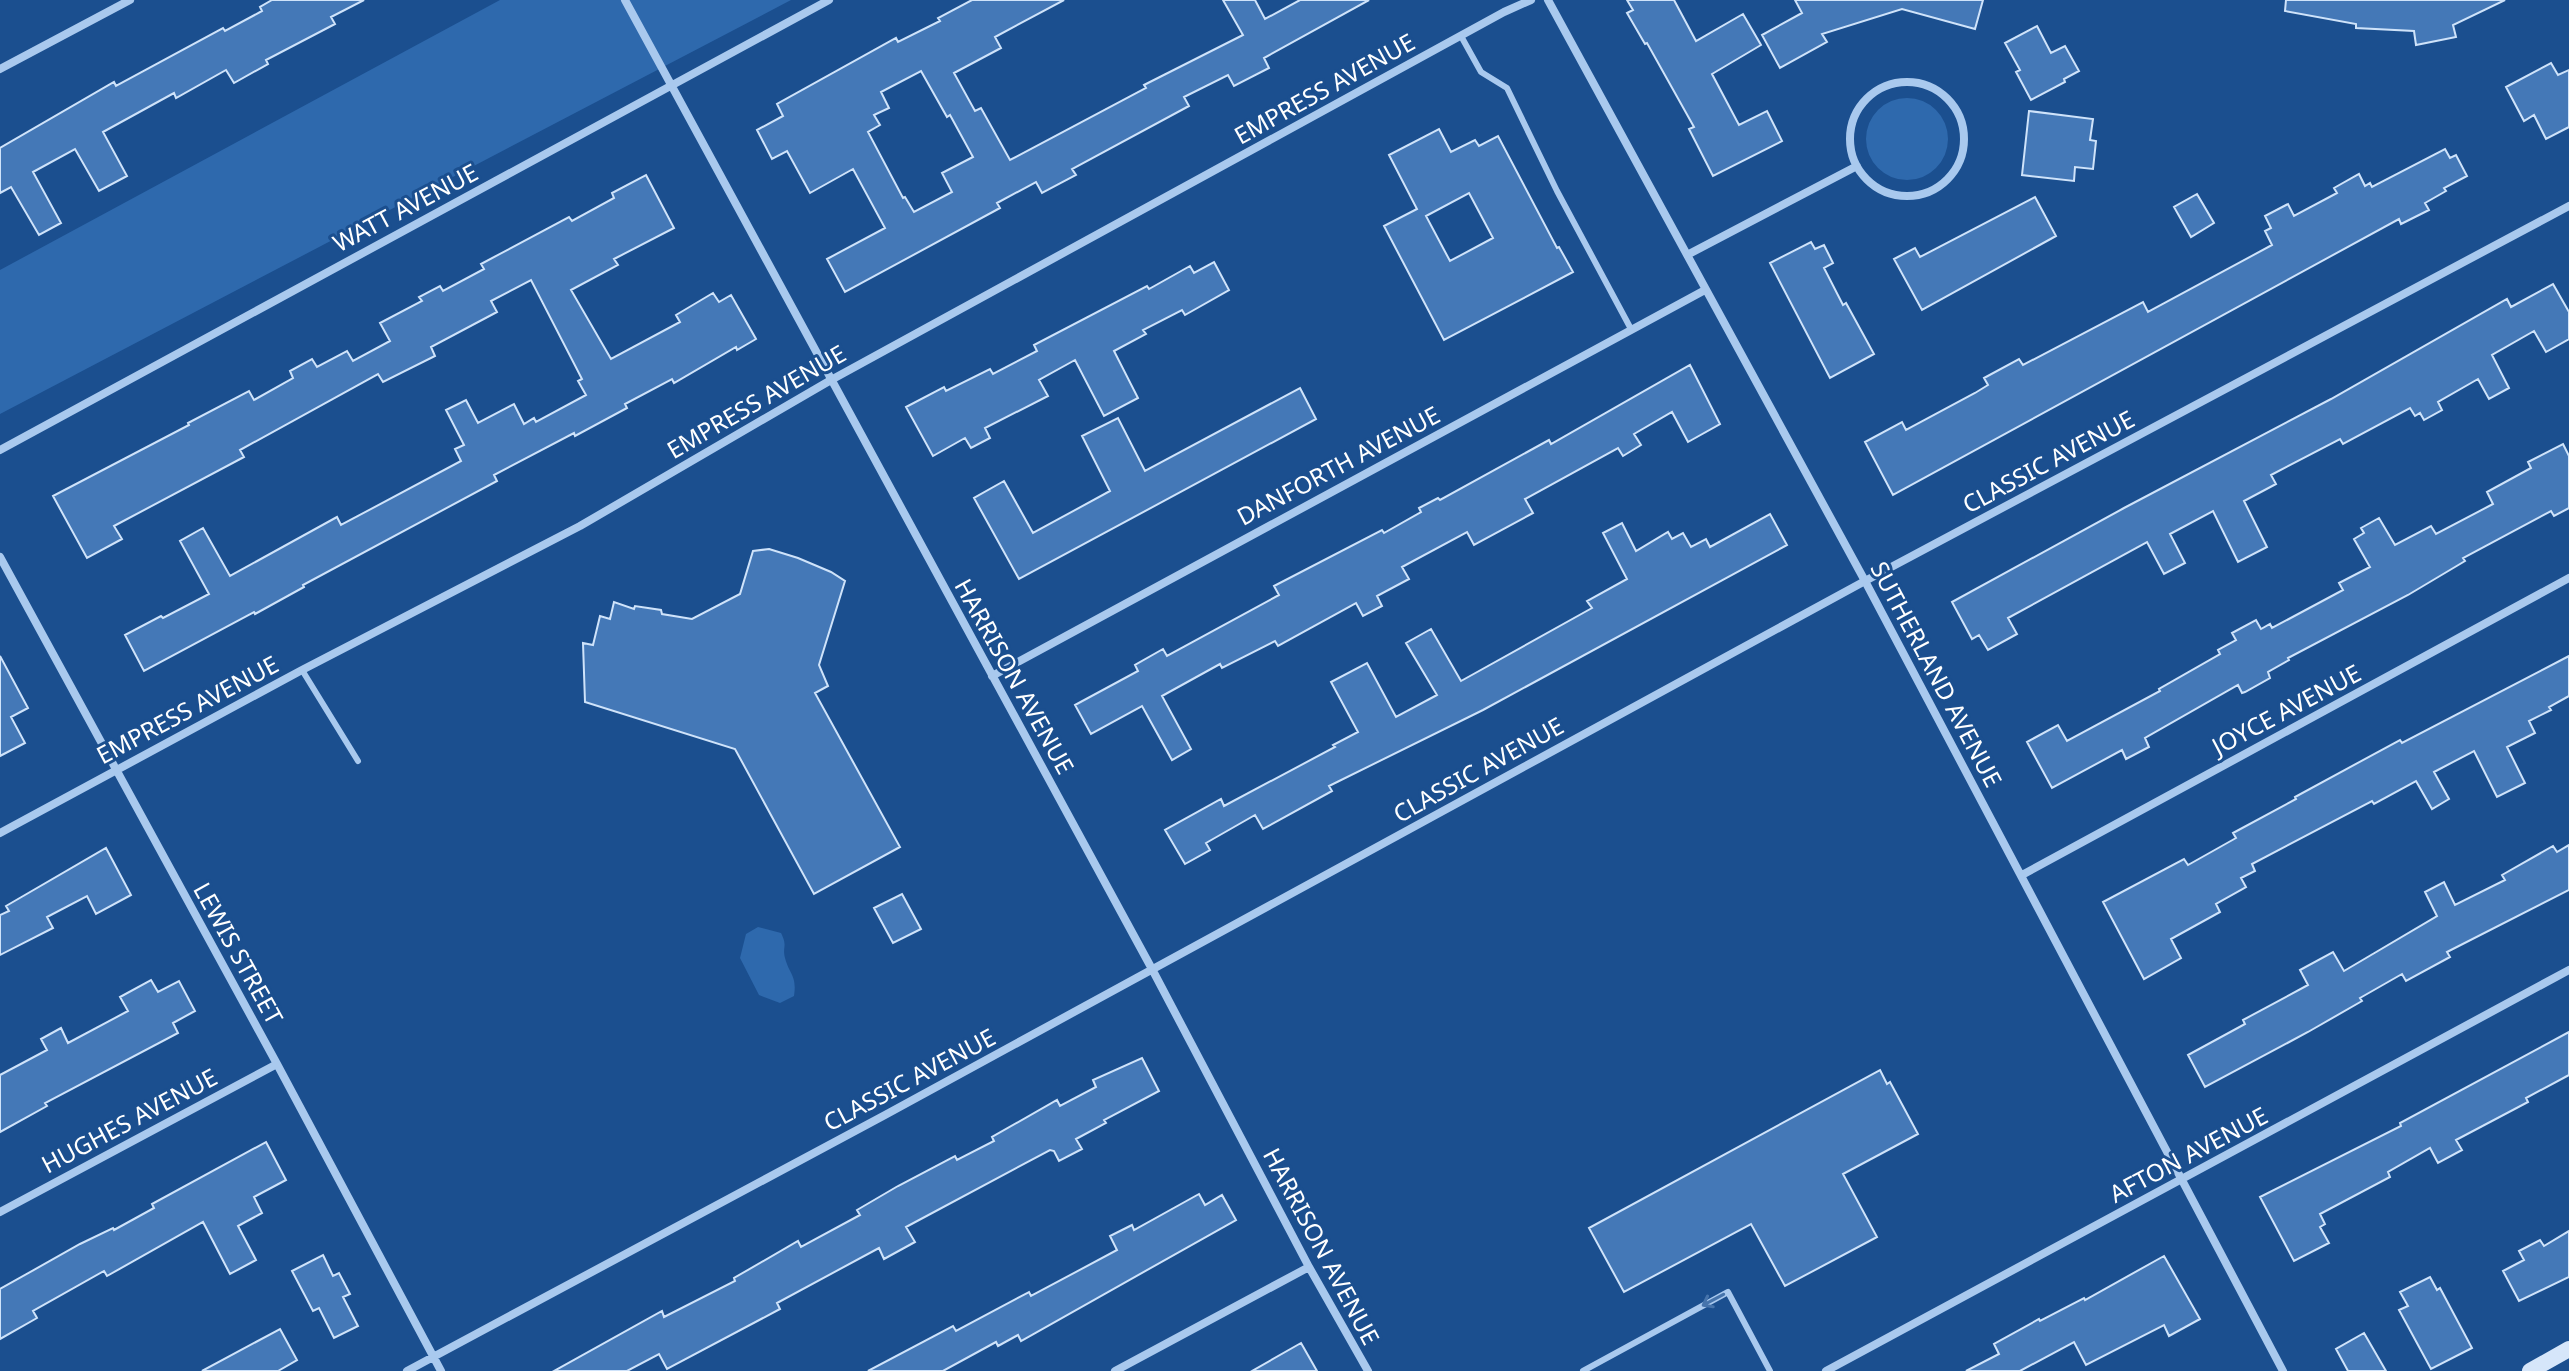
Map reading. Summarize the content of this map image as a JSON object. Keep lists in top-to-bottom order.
{
  "streets": {
    "street": [
      "EMPRESS AVENUE",
      "WATT AVENUE",
      "CLASSIC AVENUE",
      "DANFORTH AVENUE",
      "SUTHERLAND AVENUE",
      "HARRISON AVENUE",
      "JOYCE AVENUE",
      "LEWIS STREET",
      "HUGHES AVENUE",
      "AFTON AVENUE"
    ]
  },
  "crossings": [
    ["EMPRESS AVENUE", "HARRISON AVENUE"],
    ["EMPRESS AVENUE", "LEWIS STREET"],
    ["WATT AVENUE", "HARRISON AVENUE"],
    ["CLASSIC AVENUE", "SUTHERLAND AVENUE"],
    ["CLASSIC AVENUE", "HARRISON AVENUE"],
    ["CLASSIC AVENUE", "LEWIS STREET"],
    ["DANFORTH AVENUE", "SUTHERLAND AVENUE"],
    ["DANFORTH AVENUE", "HARRISON AVENUE"],
    ["SUTHERLAND AVENUE", "JOYCE AVENUE"],
    ["SUTHERLAND AVENUE", "AFTON AVENUE"],
    ["LEWIS STREET", "HUGHES AVENUE"]
  ]
}
